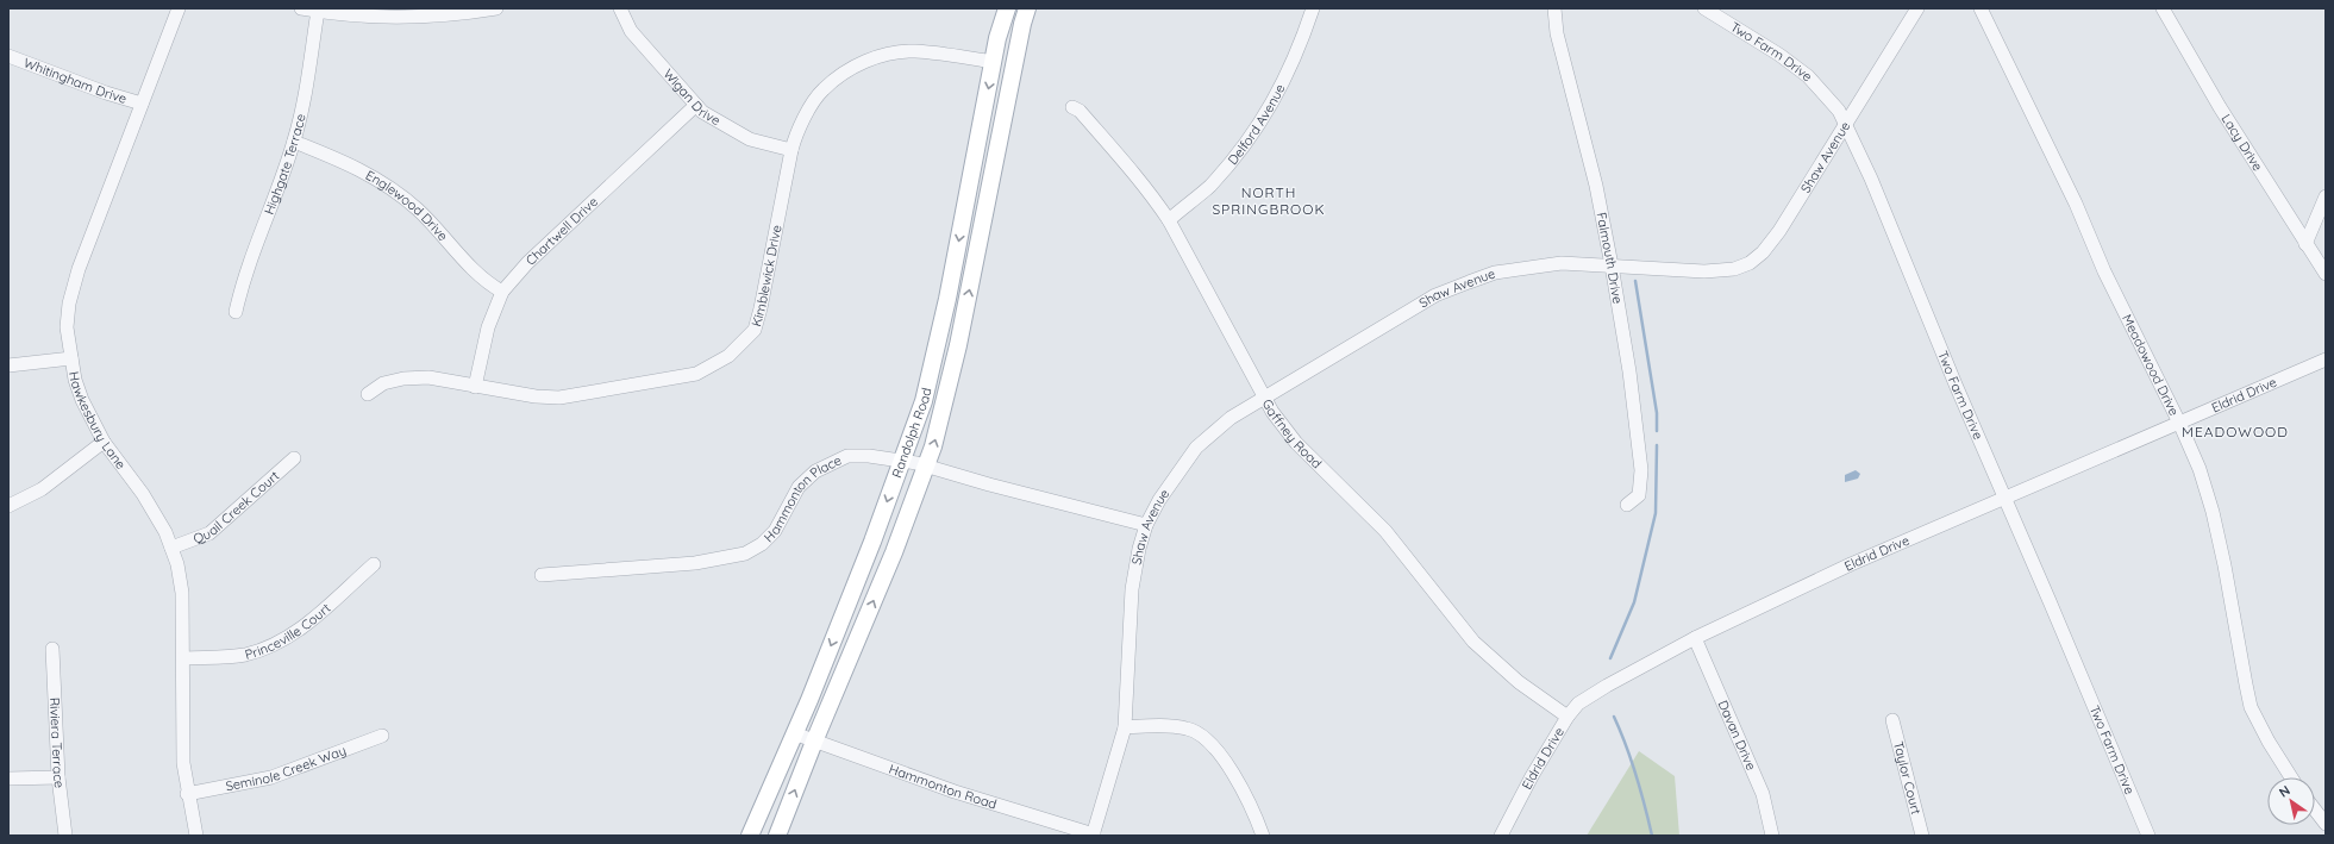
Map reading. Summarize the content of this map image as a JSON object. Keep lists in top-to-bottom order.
{
  "streets": {
    "main road": ["Randolph Road"],
    "street": [
      "Two Farm Drive",
      "Whitingham Drive",
      "Wigan Drive",
      "Delford Avenue",
      "Lacy Drive",
      "Shaw Avenue",
      "Highgate Terrace",
      "Englewood Drive",
      "Chartwell Drive",
      "Falmouth Drive",
      "Kimblewick Drive",
      "Meadowood Drive",
      "Eldrid Drive",
      "Hawkesbury Lane",
      "Gaffney Road",
      "Hammonton Place",
      "Quail Creek Court",
      "Princeville Court",
      "Davan Drive",
      "Riviera Terrace",
      "Seminole Creek Way",
      "Taylor Court",
      "Hammonton Road"
    ]
  },
  "crossings": [
    ["Two Farm Drive", "Shaw Avenue"],
    ["Two Farm Drive", "Eldrid Drive"],
    ["Whitingham Drive", "Hawkesbury Lane"],
    ["Wigan Drive", "Chartwell Drive"],
    ["Wigan Drive", "Kimblewick Drive"],
    ["Delford Avenue", "Gaffney Road"],
    ["Shaw Avenue", "Falmouth Drive"],
    ["Shaw Avenue", "Gaffney Road"],
    ["Shaw Avenue", "Hammonton Place"],
    ["Shaw Avenue", "Hammonton Road"],
    ["Highgate Terrace", "Englewood Drive"],
    ["Englewood Drive", "Chartwell Drive"],
    ["Chartwell Drive", "Kimblewick Drive"],
    ["Kimblewick Drive", "Randolph Road"],
    ["Meadowood Drive", "Eldrid Drive"],
    ["Eldrid Drive", "Gaffney Road"],
    ["Eldrid Drive", "Davan Drive"],
    ["Hawkesbury Lane", "Quail Creek Court"],
    ["Hawkesbury Lane", "Princeville Court"],
    ["Hawkesbury Lane", "Seminole Creek Way"],
    ["Randolph Road", "Hammonton Place"],
    ["Randolph Road", "Hammonton Road"]
  ],
  "districts": ["NORTH SPRINGBROOK", "MEADOWOOD"],
  "north": "top left"
}
